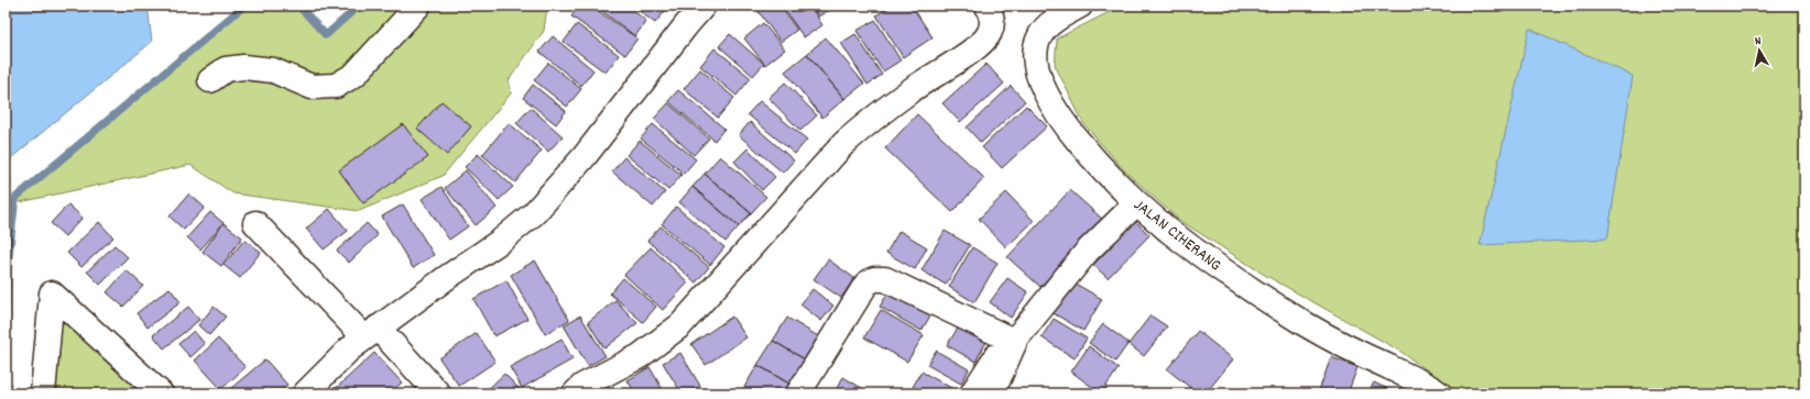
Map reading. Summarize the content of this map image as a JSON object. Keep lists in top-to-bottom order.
{
  "streets": {
    "street": ["JALAN CIHERANG"]
  },
  "north": "top"
}
